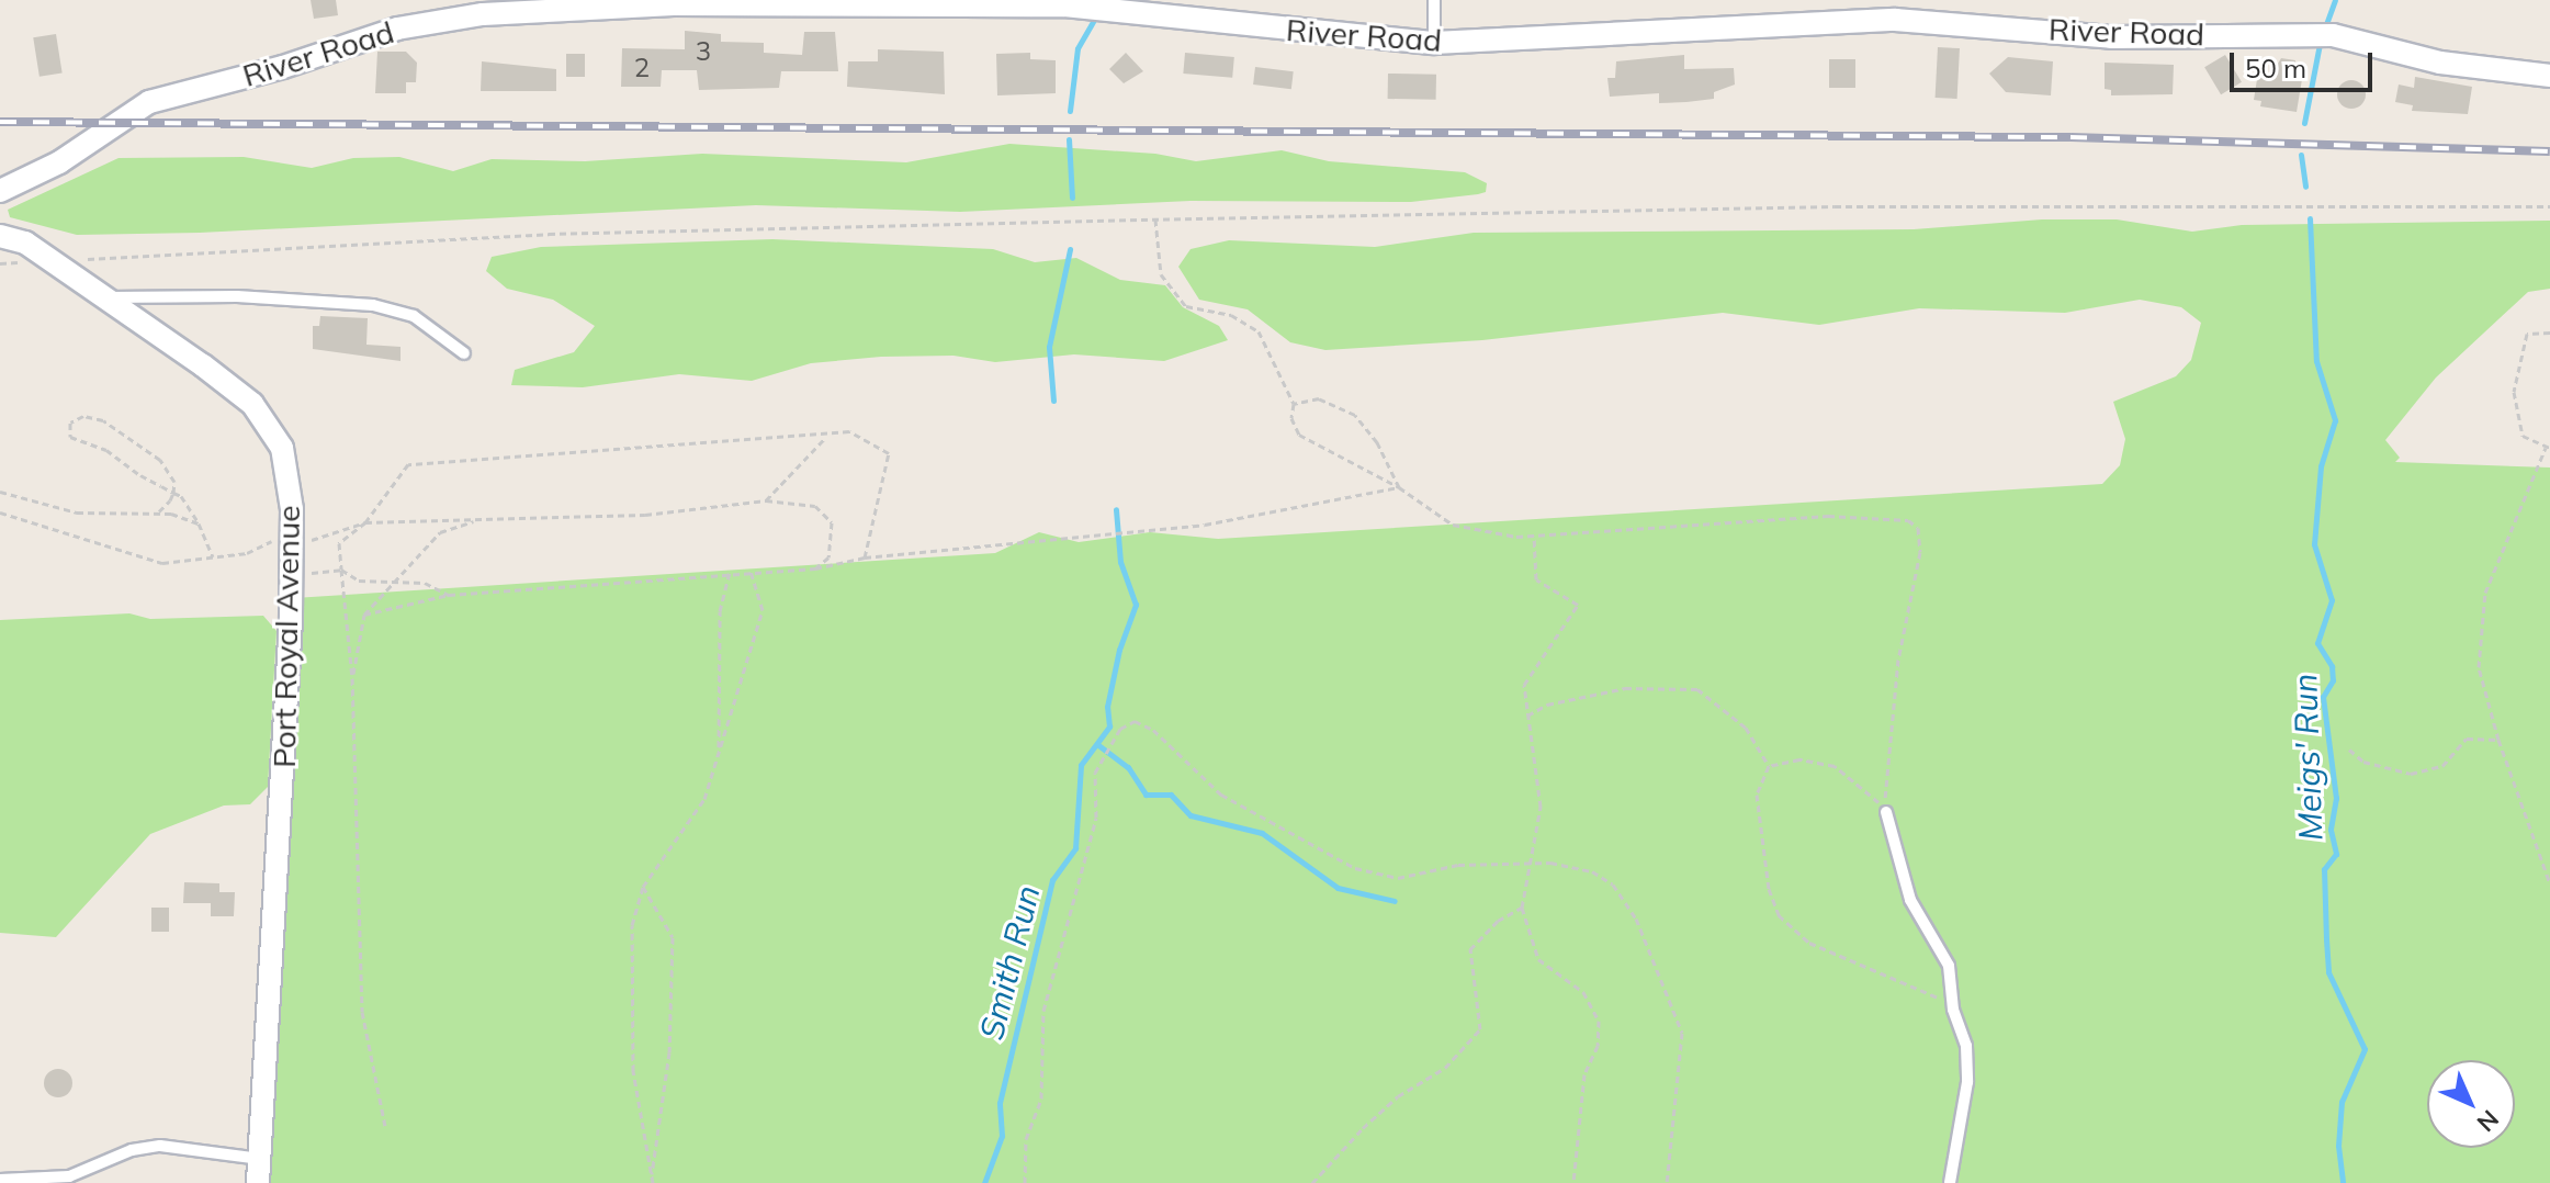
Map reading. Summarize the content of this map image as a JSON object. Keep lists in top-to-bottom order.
{
  "streets": {
    "street": ["River Road", "Port Royal Avenue"]
  },
  "water": ["Meigs' Run", "Smith Run"],
  "house_numbers": ["3", "2"],
  "scale_bar": "50 m",
  "north": "bottom right"
}
